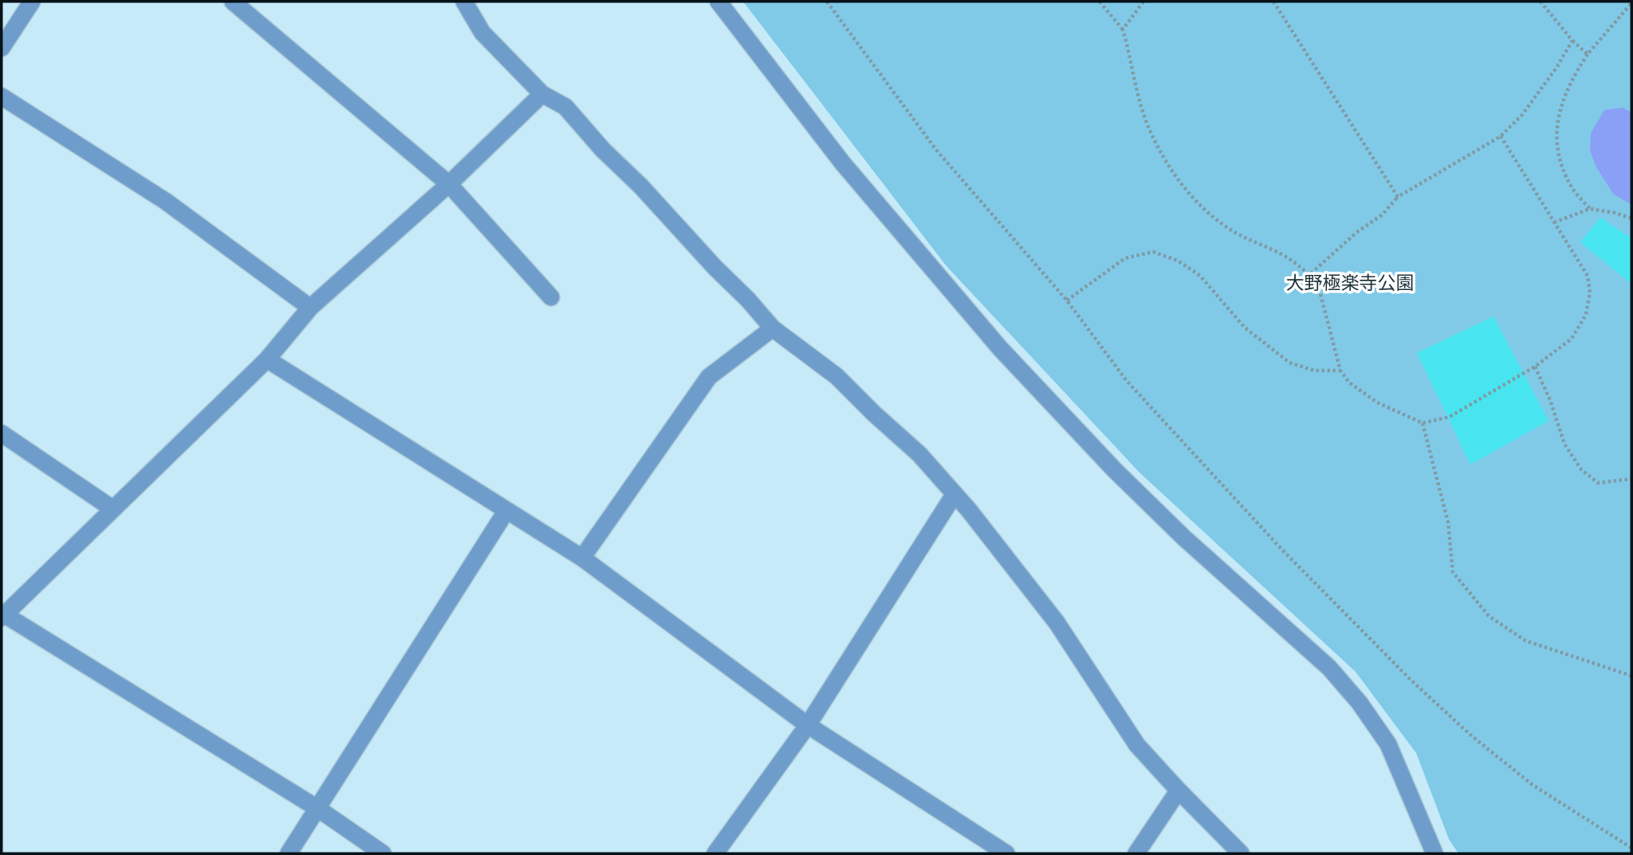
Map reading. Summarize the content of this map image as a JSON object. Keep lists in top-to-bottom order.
{
  "parks": ["大野極楽寺公園"]
}
